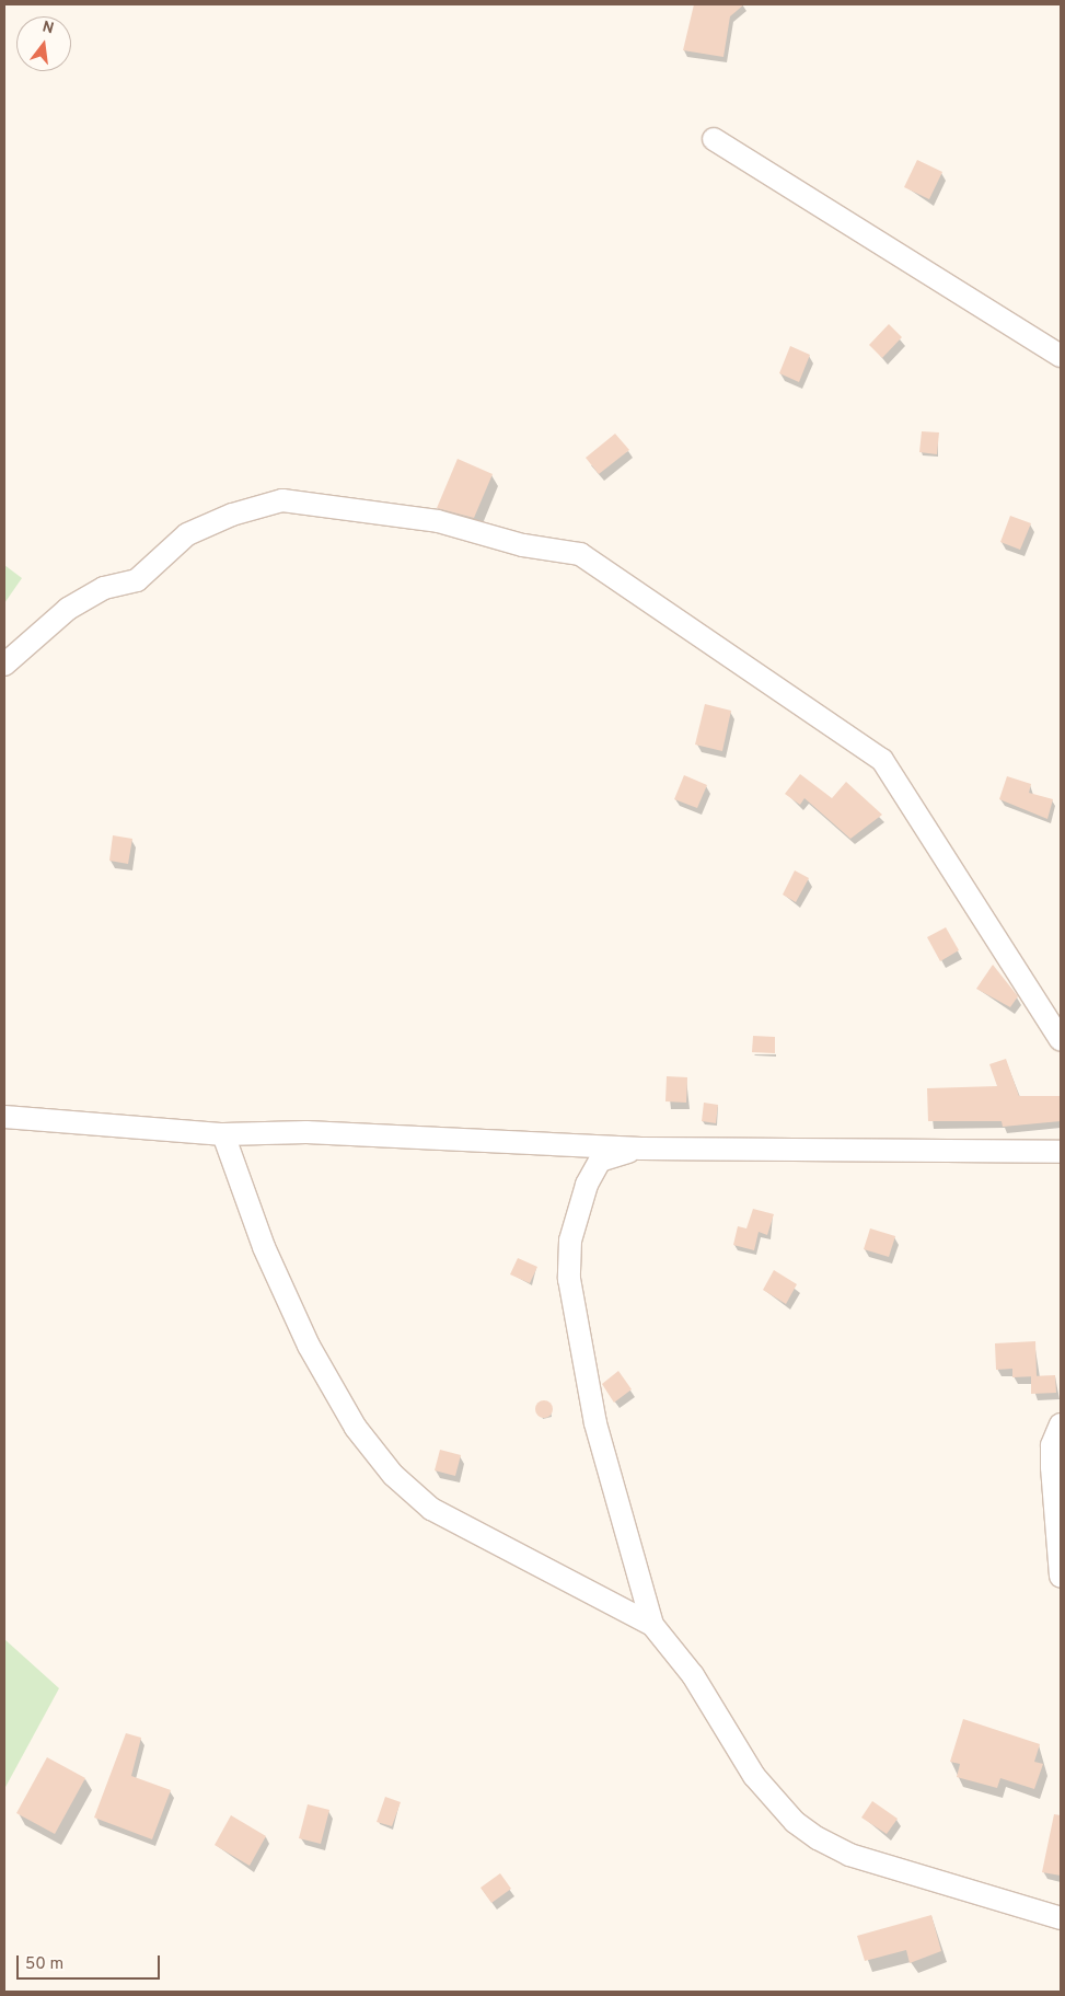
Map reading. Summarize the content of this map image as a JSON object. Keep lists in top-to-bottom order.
{
  "scale_bar": "50 m",
  "north": "top"
}
